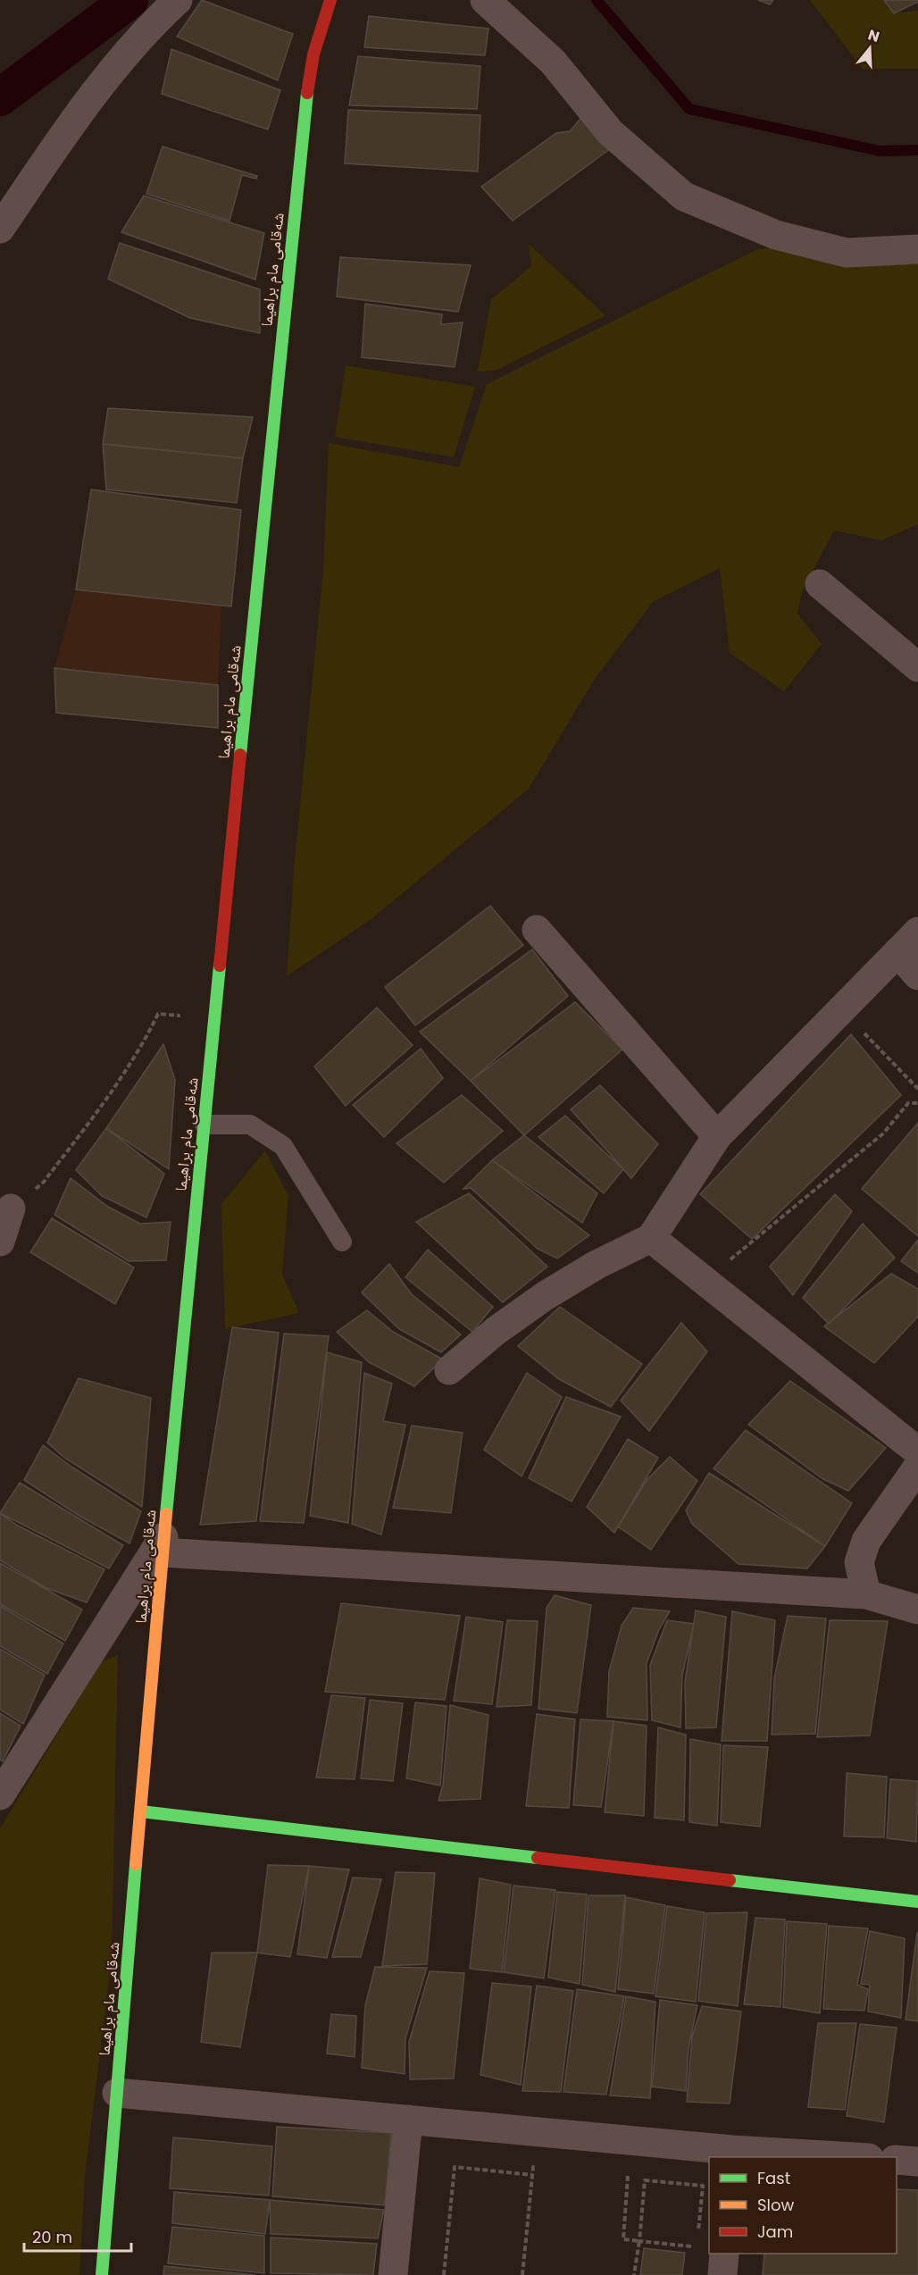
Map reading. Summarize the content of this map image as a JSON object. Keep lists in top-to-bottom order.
{
  "streets": {
    "street": ["شەقامی مام براهیما"]
  },
  "legend": ["Fast", "Slow", "Jam"],
  "scale_bar": "20 m",
  "north": "top"
}
